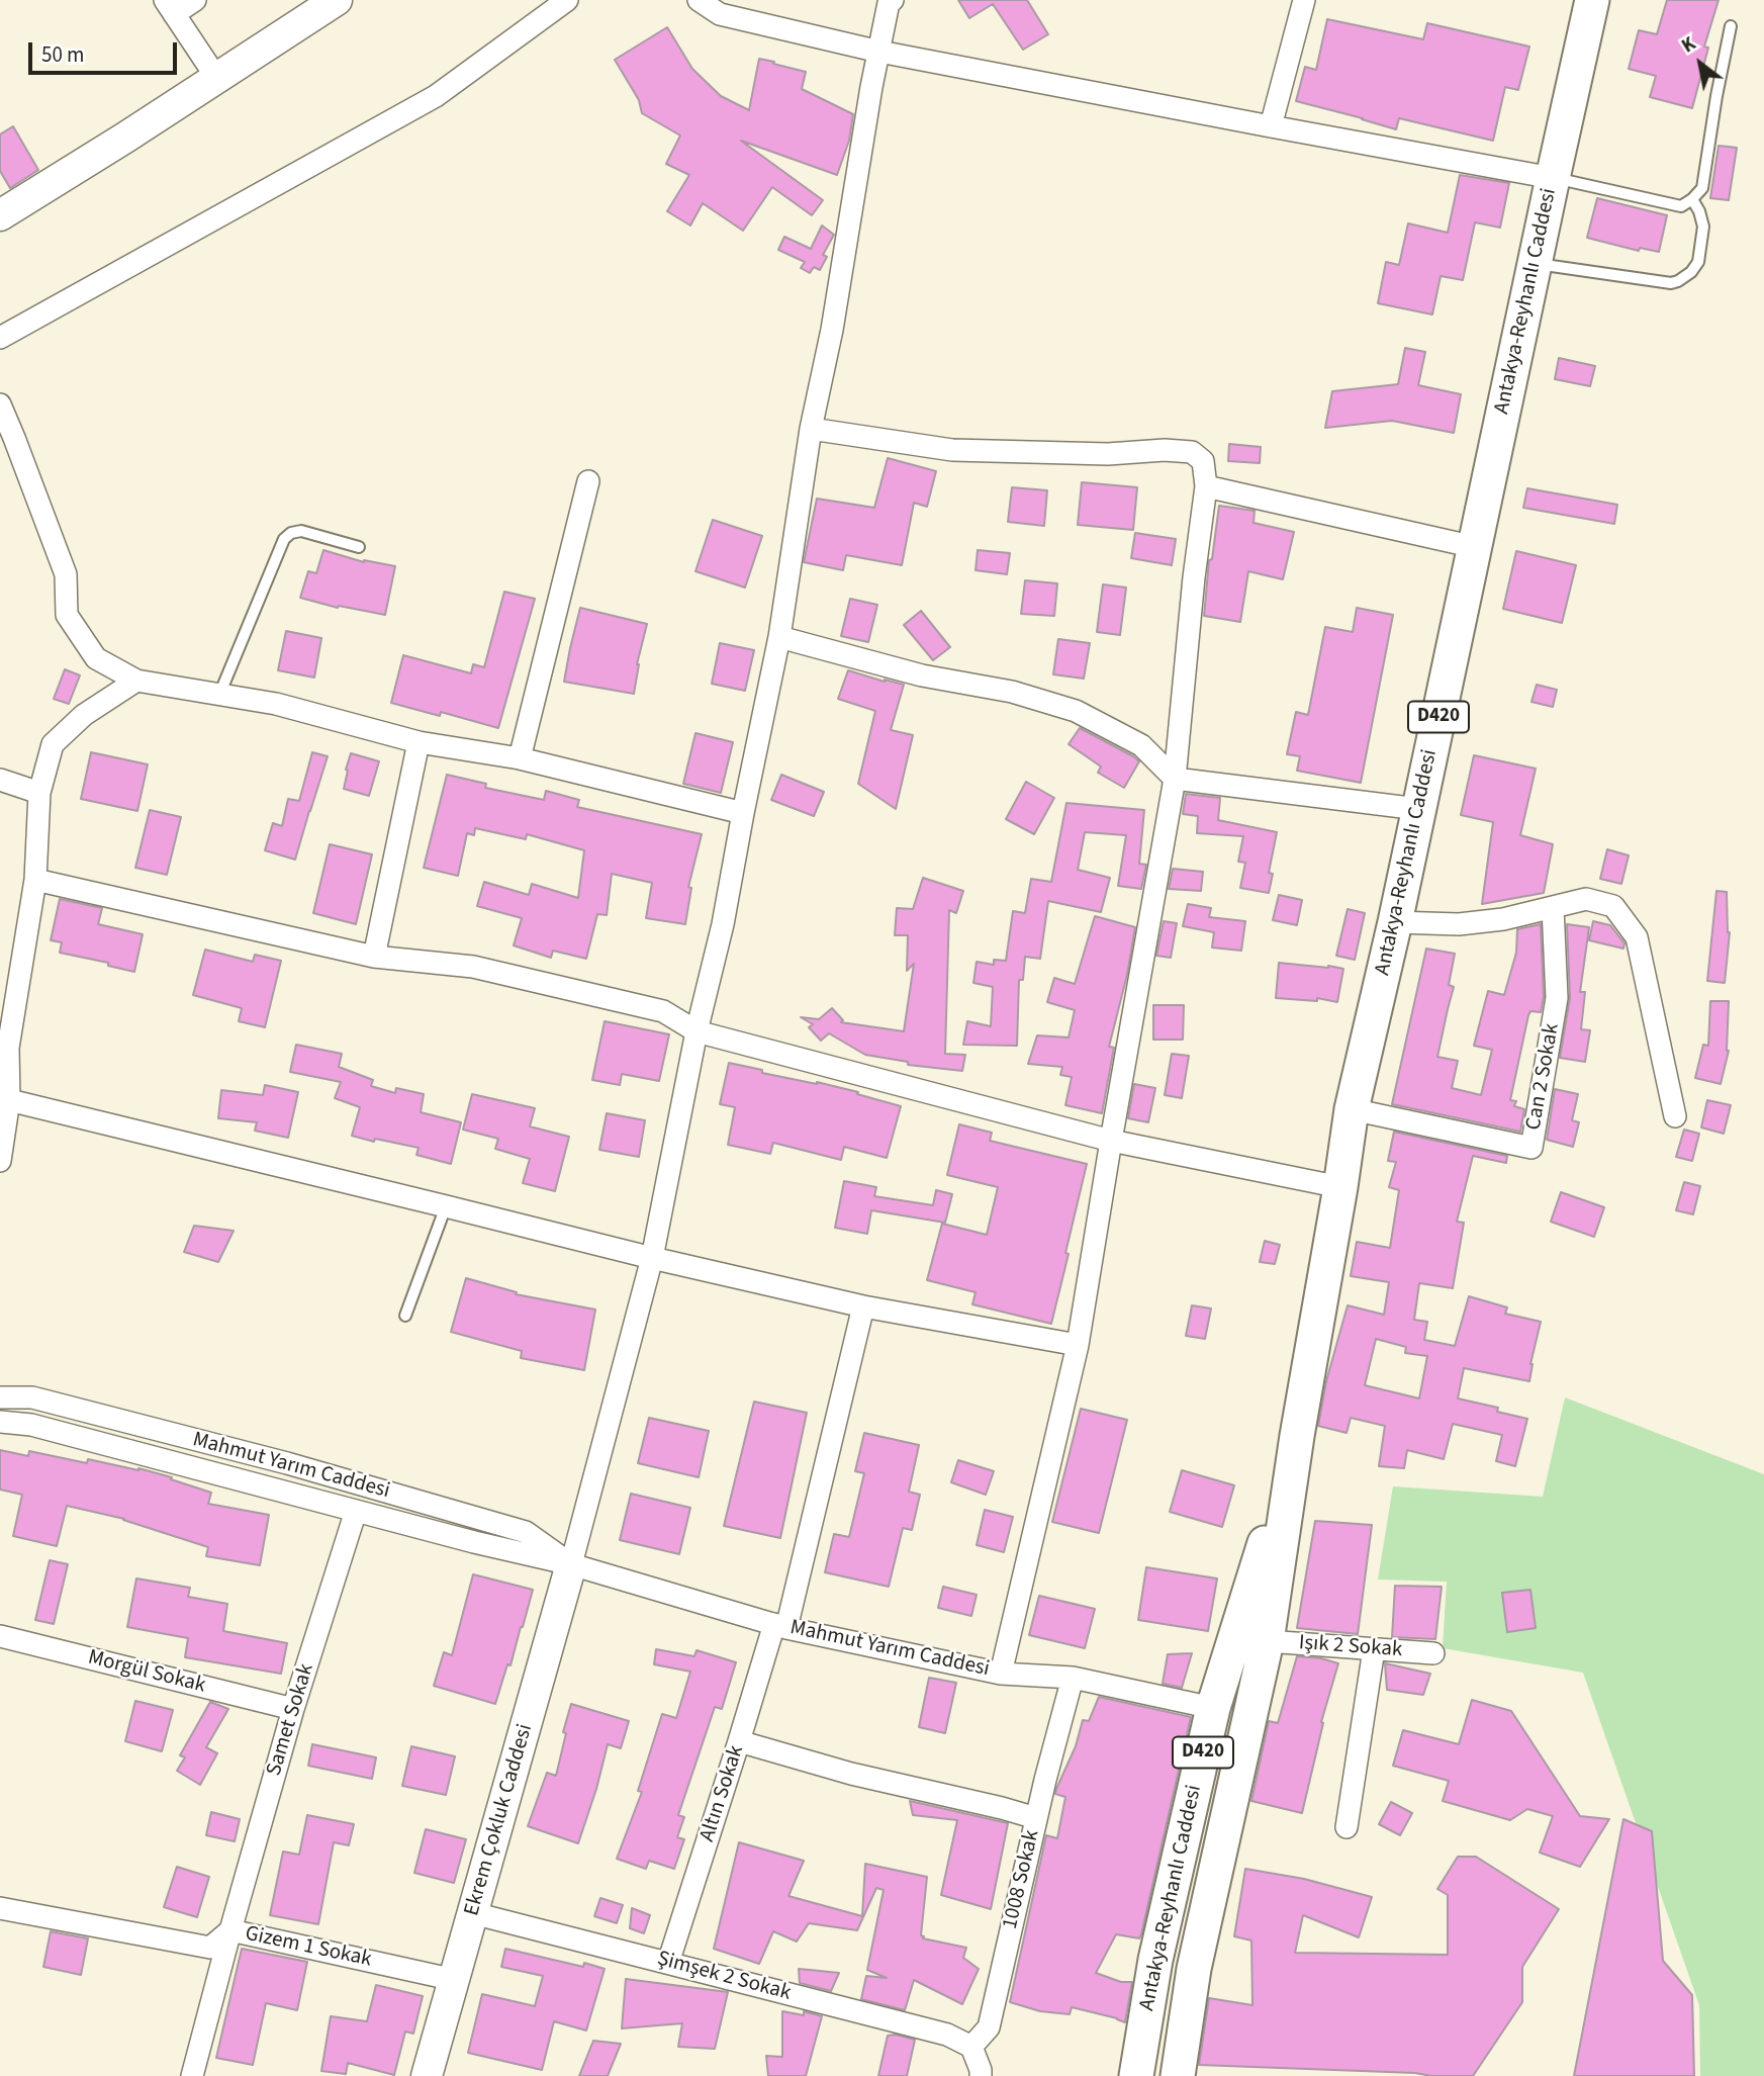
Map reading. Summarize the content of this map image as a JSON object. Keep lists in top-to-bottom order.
{
  "streets": {
    "main road": ["Antakya-Reyhanlı Caddesi", "D420"],
    "street": [
      "Can 2 Sokak",
      "Mahmut Yarım Caddesi",
      "Işık 2 Sokak",
      "Morgül Sokak",
      "Samet Sokak",
      "Altın Sokak",
      "Ekrem Çokluk Caddesi",
      "1008 Sokak",
      "Gizem 1 Sokak",
      "Şimşek 2 Sokak"
    ]
  },
  "crossings": [
    ["Antakya-Reyhanlı Caddesi", "Can 2 Sokak"],
    ["Antakya-Reyhanlı Caddesi", "Mahmut Yarım Caddesi"],
    ["Antakya-Reyhanlı Caddesi", "Işık 2 Sokak"],
    ["Mahmut Yarım Caddesi", "Samet Sokak"],
    ["Mahmut Yarım Caddesi", "Altın Sokak"],
    ["Mahmut Yarım Caddesi", "Ekrem Çokluk Caddesi"],
    ["Mahmut Yarım Caddesi", "1008 Sokak"],
    ["Morgül Sokak", "Samet Sokak"],
    ["Samet Sokak", "Gizem 1 Sokak"],
    ["Altın Sokak", "Şimşek 2 Sokak"],
    ["Ekrem Çokluk Caddesi", "Gizem 1 Sokak"],
    ["Ekrem Çokluk Caddesi", "Şimşek 2 Sokak"],
    ["1008 Sokak", "Şimşek 2 Sokak"]
  ],
  "scale_bar": "50 m",
  "north": "top left"
}
